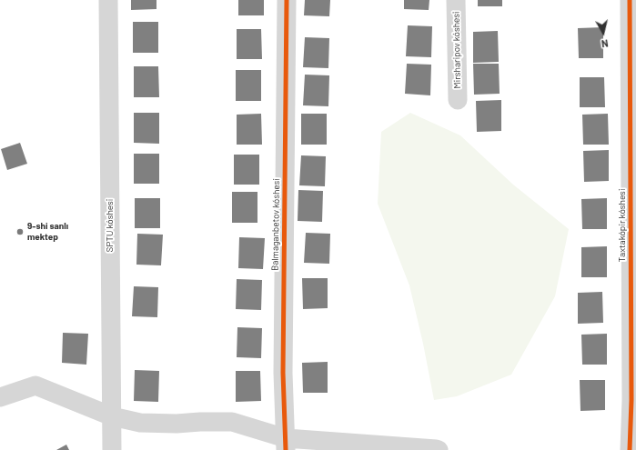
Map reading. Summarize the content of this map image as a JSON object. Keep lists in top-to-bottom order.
{
  "streets": {
    "street": [
      "Mirsharipov kóshesi",
      "Balmaganbetov kóshesi",
      "SPTU kóshesi",
      "Taxtakópir kóshesi"
    ]
  },
  "places": ["9-shi sanlı mektep"],
  "north": "bottom"
}
